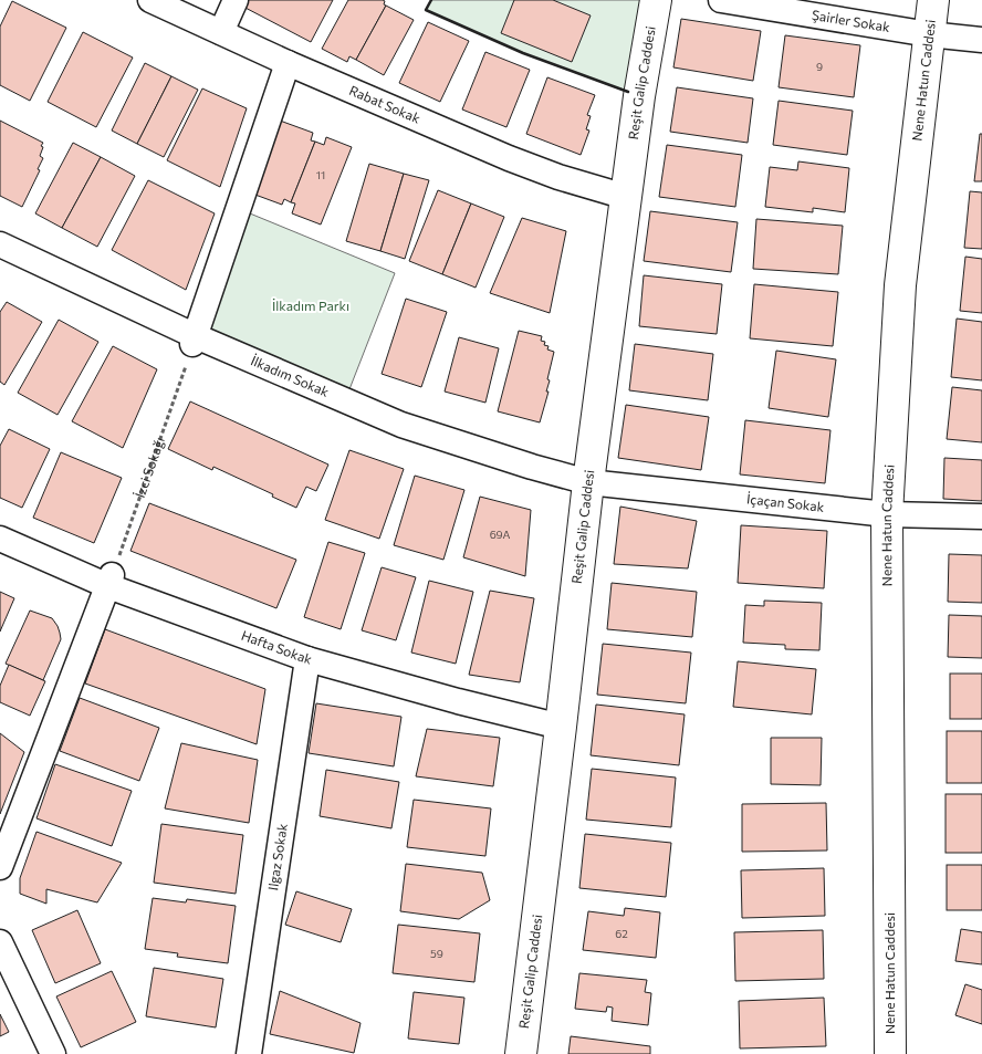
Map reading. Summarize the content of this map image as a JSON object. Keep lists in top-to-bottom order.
{
  "streets": {
    "main road": ["Nene Hatun Caddesi", "Reşit Galip Caddesi"],
    "street": [
      "Şairler Sokak",
      "Rabat Sokak",
      "İlkadım Sokak",
      "İçaçan Sokak",
      "Hafta Sokak",
      "Ilgaz Sokak"
    ],
    "path": ["İzci Sokağı"]
  },
  "crossings": [
    ["Şairler Sokak", "Nene Hatun Caddesi"],
    ["Nene Hatun Caddesi", "İçaçan Sokak"],
    ["Reşit Galip Caddesi", "Rabat Sokak"],
    ["Reşit Galip Caddesi", "İlkadım Sokak"],
    ["Reşit Galip Caddesi", "İçaçan Sokak"],
    ["Reşit Galip Caddesi", "Hafta Sokak"],
    ["İlkadım Sokak", "İzci Sokağı"],
    ["İlkadım Sokak", "İçaçan Sokak"],
    ["İzci Sokağı", "Hafta Sokak"],
    ["Hafta Sokak", "Ilgaz Sokak"]
  ],
  "parks": ["İlkadım Parkı"],
  "house_numbers": [
    "9",
    "11",
    "69A",
    "62",
    "59"
  ]
}
